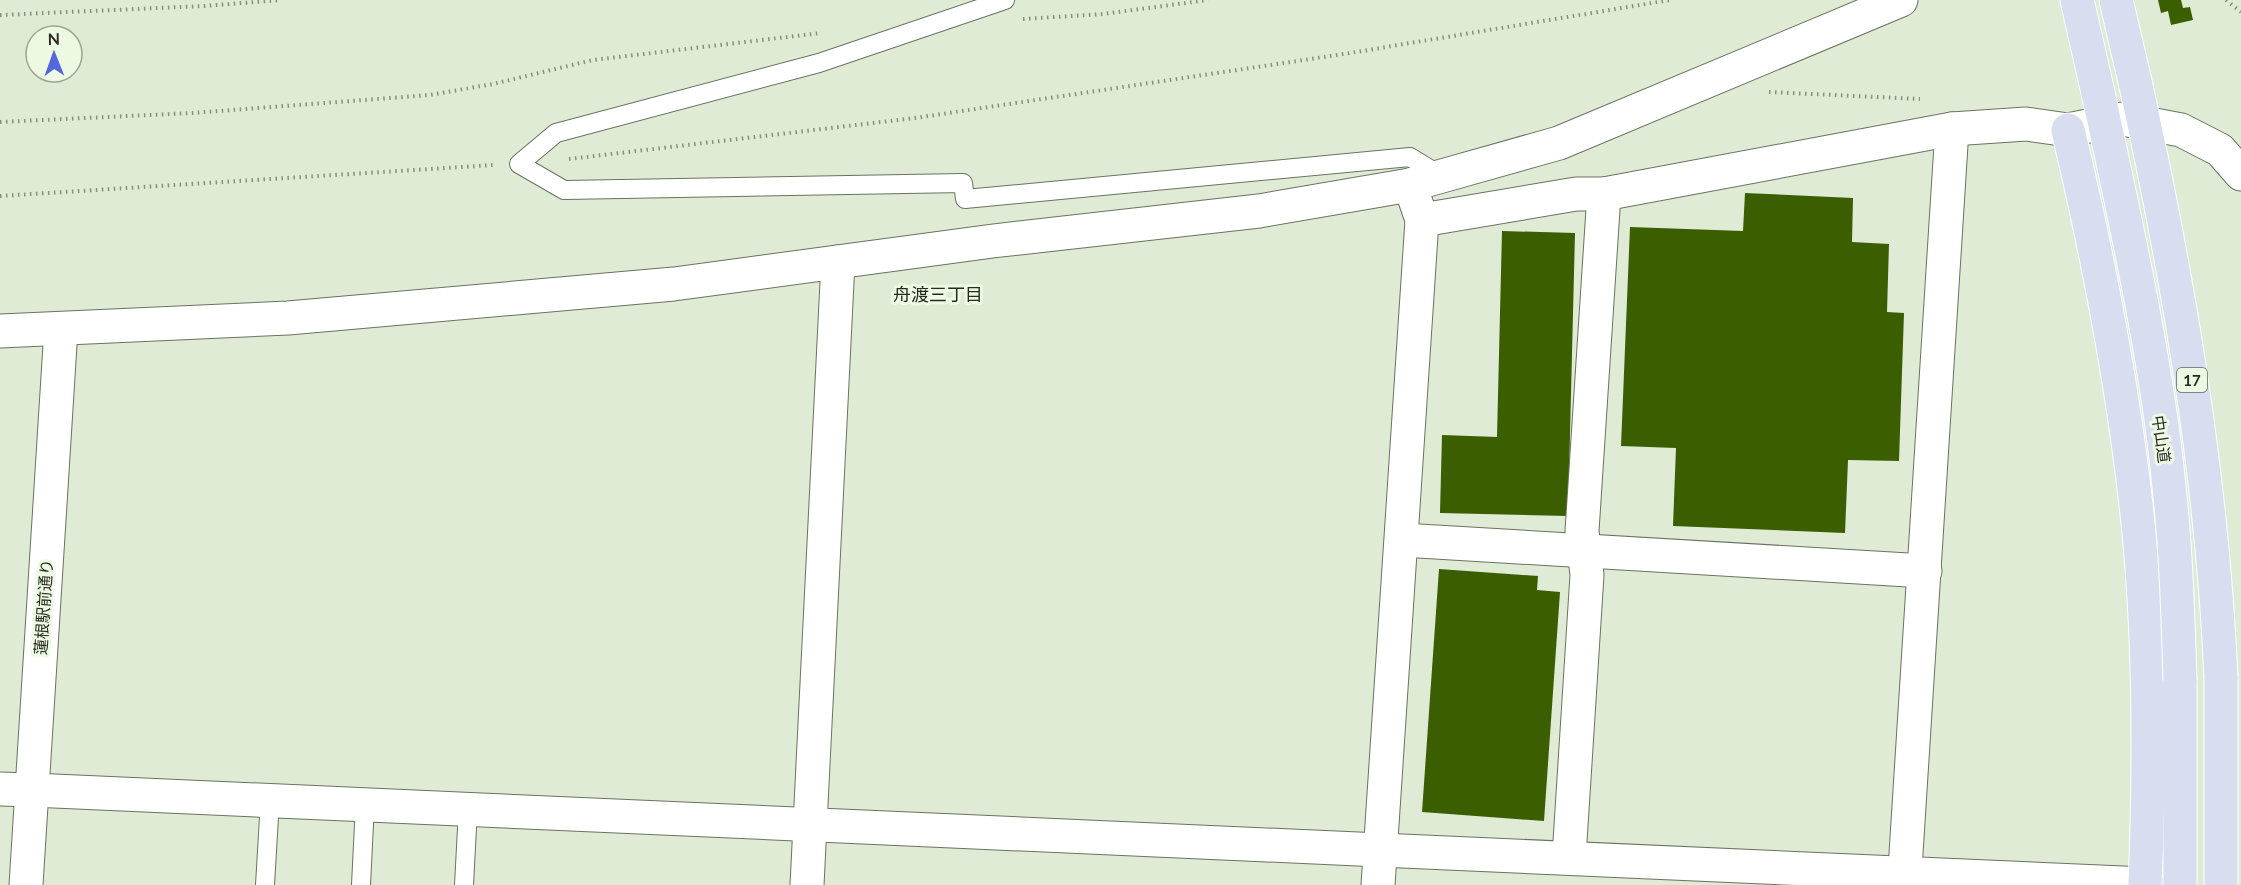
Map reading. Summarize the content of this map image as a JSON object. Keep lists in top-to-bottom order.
{
  "streets": {
    "highway": ["17", "中山道"],
    "street": ["蓮根駅前通り"]
  },
  "districts": ["舟渡三丁目"],
  "north": "top"
}
